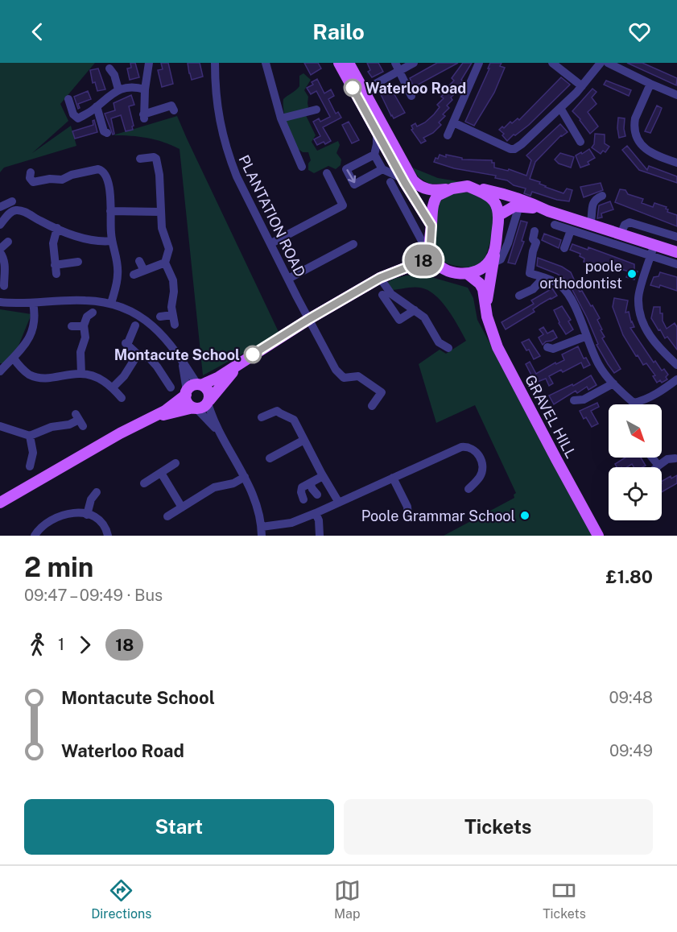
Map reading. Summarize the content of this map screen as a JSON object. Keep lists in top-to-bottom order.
{
  "streets": {
    "main road": ["GRAVEL HILL"],
    "street": ["PLANTATION ROAD"]
  },
  "places": [
    "Waterloo Road",
    "poole orthodontist",
    "Montacute School",
    "Poole Grammar School"
  ],
  "lines": ["bus line 18"],
  "north": "bottom right",
  "page": {
    "header": "Railo",
    "on_map": "18",
    "heading": ["2 min", "09:47 – 09:49 · Bus", "£1.80"],
    "legs": ["1", "18"],
    "list": [
      {
        "name": "Montacute School",
        "value": "09:48"
      },
      {
        "name": "Waterloo Road",
        "value": "09:49"
      }
    ],
    "buttons": ["Start", "Tickets"],
    "tabs": ["Directions", "Map", "Tickets"]
  }
}
